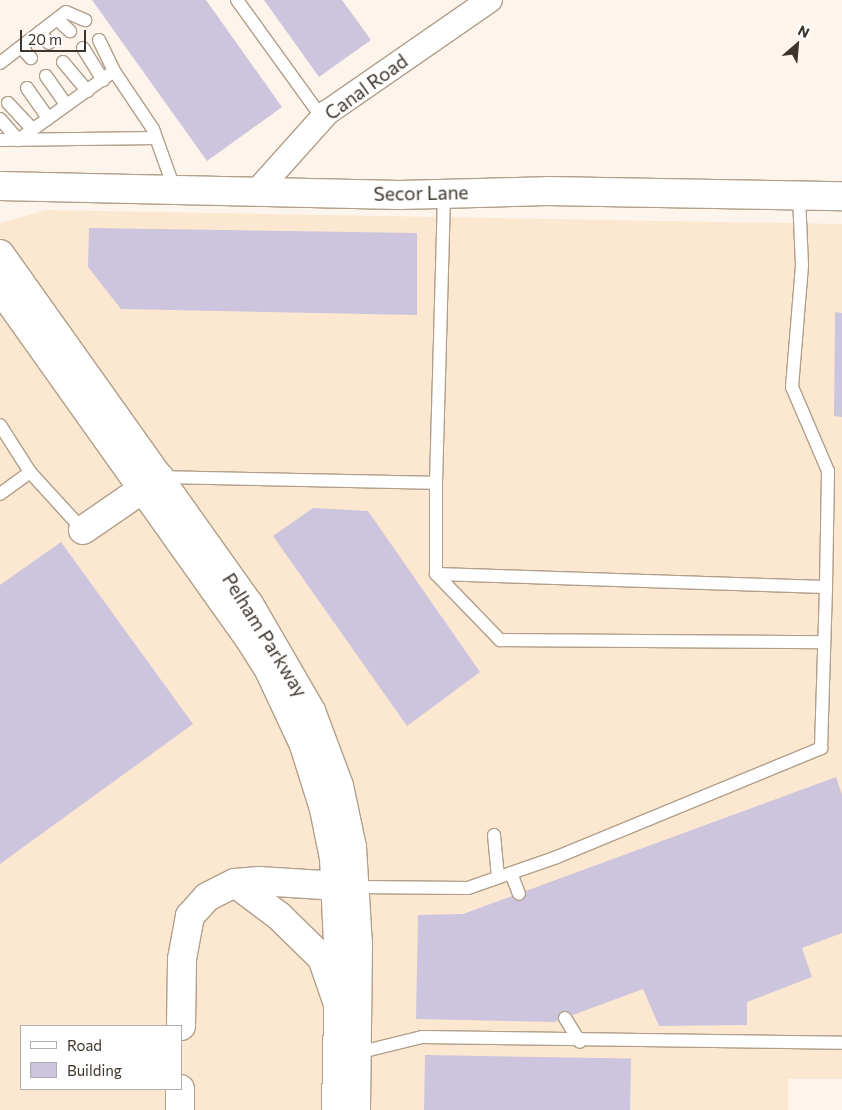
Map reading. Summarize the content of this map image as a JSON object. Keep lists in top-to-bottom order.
{
  "streets": {
    "main road": ["Secor Lane", "Pelham Parkway"],
    "street": ["Canal Road"]
  },
  "crossings": [
    ["Canal Road", "Secor Lane"]
  ],
  "legend": ["Road", "Building"],
  "scale_bar": "20 m",
  "north": "top right"
}
